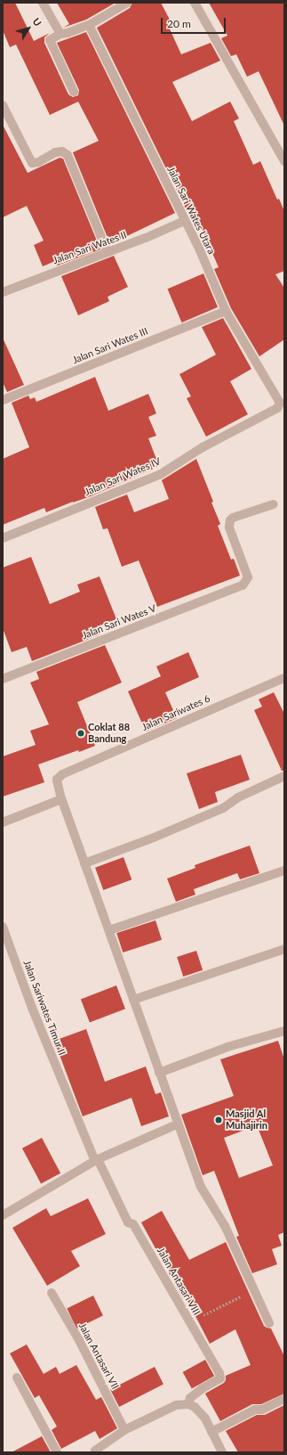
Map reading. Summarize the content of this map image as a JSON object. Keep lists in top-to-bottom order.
{
  "streets": {
    "street": [
      "Jalan Sari Wates Utara",
      "Jalan Sari Wates II",
      "Jalan Sari Wates III",
      "Jalan Sari Wates IV",
      "Jalan Sari Wates V",
      "Jalan Sariwates 6",
      "Jalan Sariwates Timur II",
      "Jalan Antasari VIII",
      "Jalan Antasari VII"
    ]
  },
  "crossings": [
    ["Jalan Sari Wates Utara", "Jalan Sari Wates II"],
    ["Jalan Sari Wates Utara", "Jalan Sari Wates III"],
    ["Jalan Sari Wates Utara", "Jalan Sari Wates IV"],
    ["Jalan Sariwates Timur II", "Jalan Antasari VIII"]
  ],
  "places": ["Coklat 88 Bandung", "Masjid Al Muhajirin"],
  "scale_bar": "20 m",
  "north": "top right"
}
